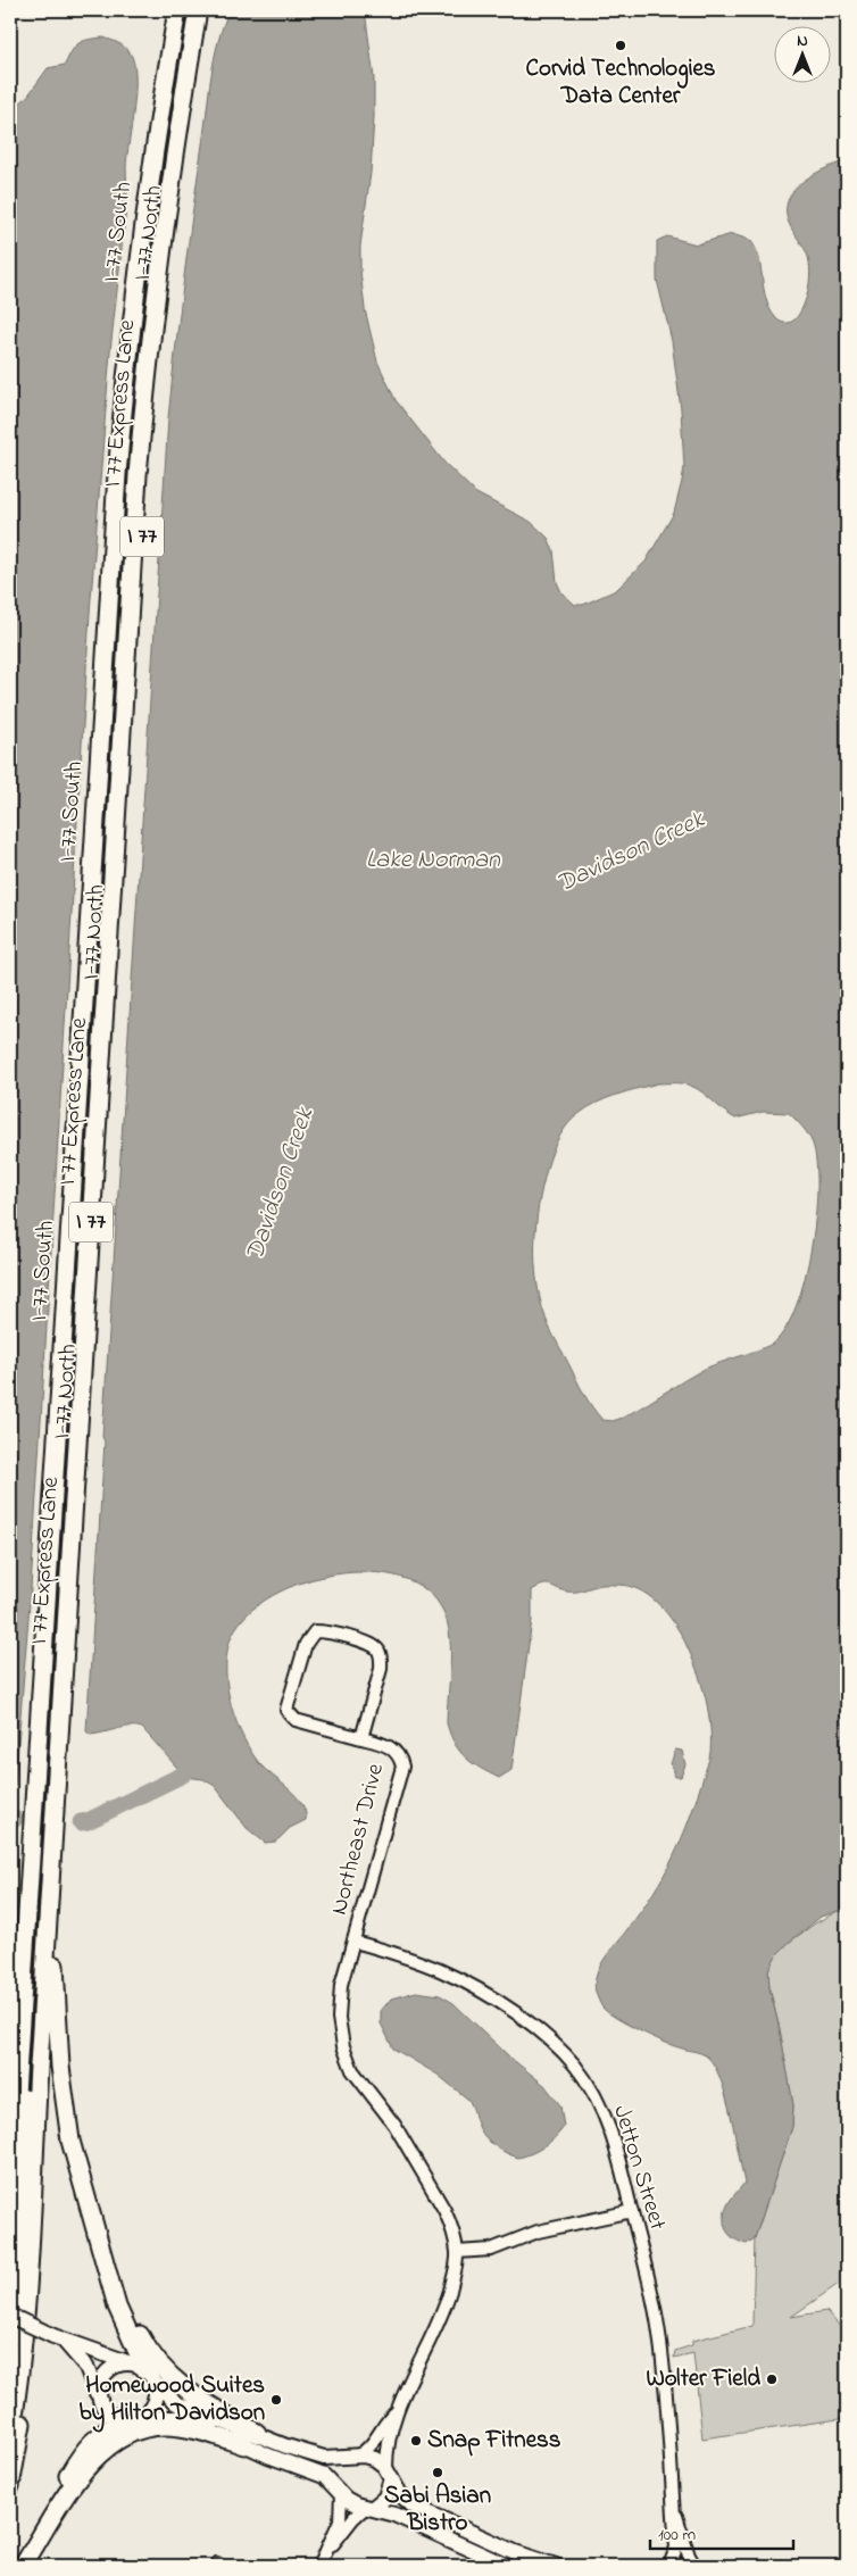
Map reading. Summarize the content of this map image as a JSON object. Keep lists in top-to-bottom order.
{
  "streets": {
    "highway": [
      "I-77 South",
      "I-77 North",
      "I 77 Express Lane",
      "I 77"
    ],
    "street": ["Northeast Drive", "Jetton Street"]
  },
  "crossings": [
    ["I-77 North", "I 77"],
    ["Northeast Drive", "Jetton Street"]
  ],
  "water": ["Davidson Creek", "Lake Norman"],
  "places": [
    "Corvid Technologies Data Center",
    "Wolter Field",
    "Homewood Suites by Hilton Davidson",
    "Snap Fitness",
    "Sabi Asian Bistro"
  ],
  "scale_bar": "100 m",
  "north": "top"
}
